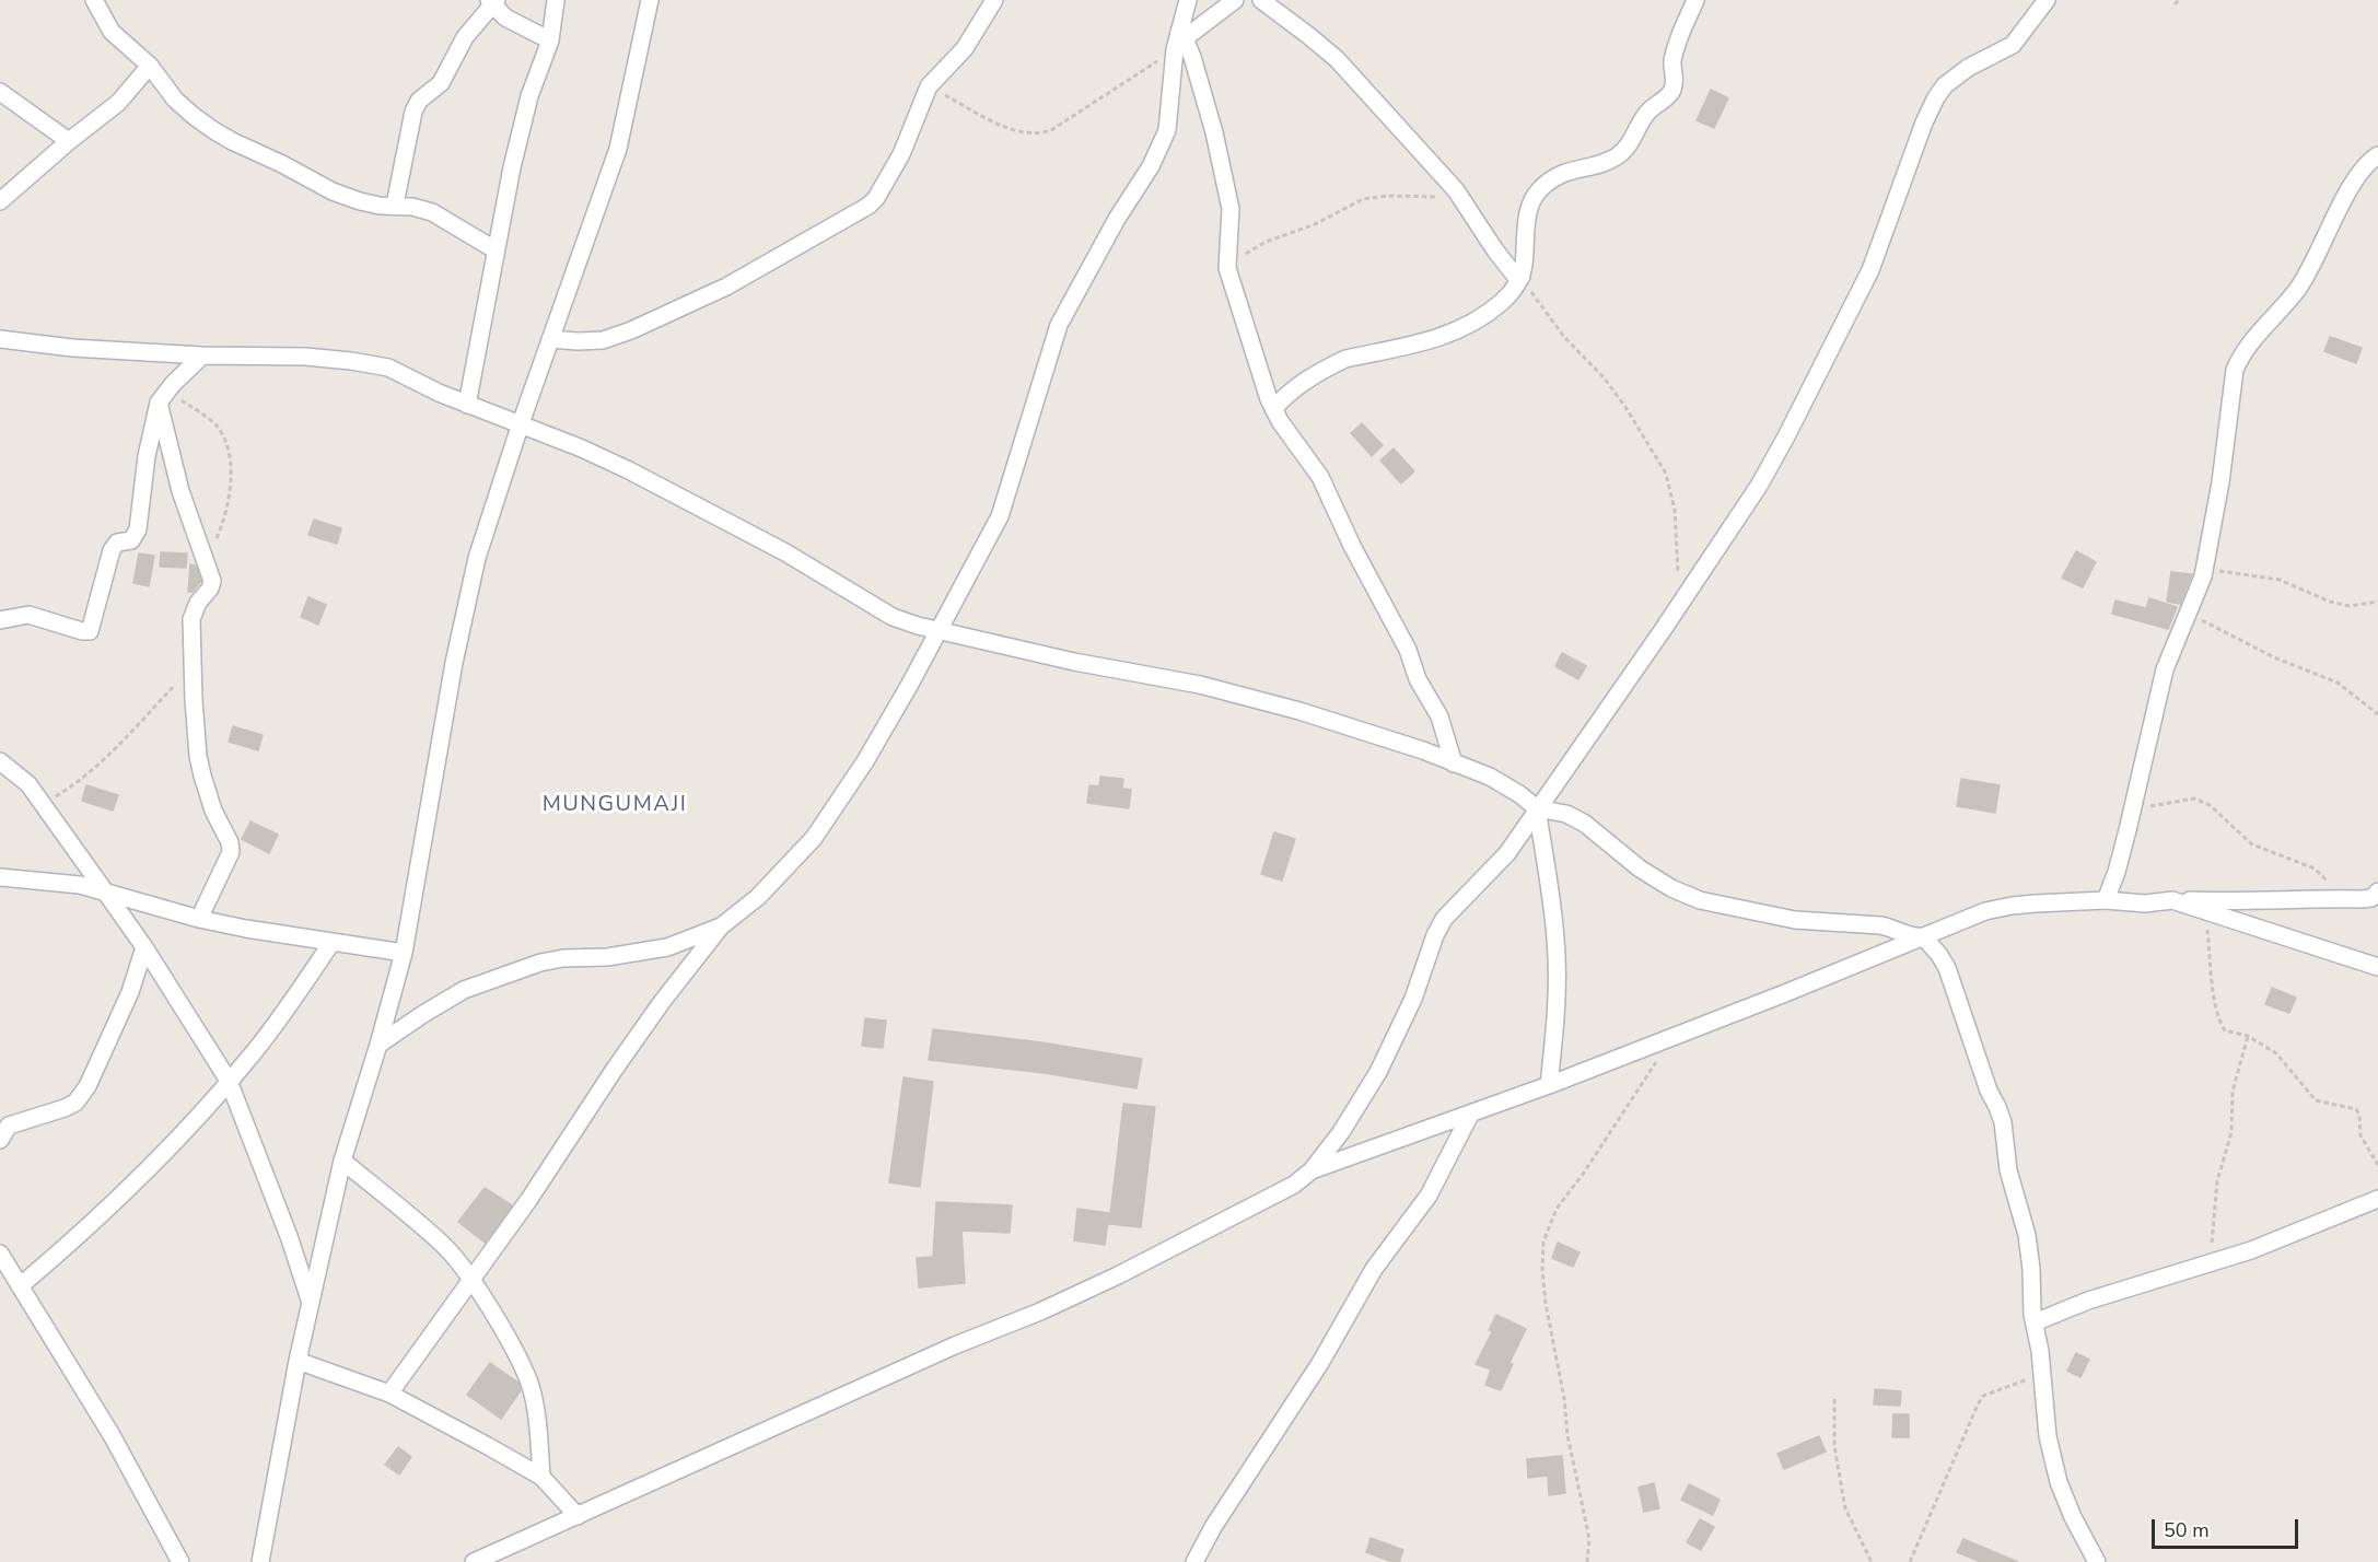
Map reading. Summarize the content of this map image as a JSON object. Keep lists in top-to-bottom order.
{
  "districts": ["MUNGUMAJI"],
  "scale_bar": "50 m"
}
